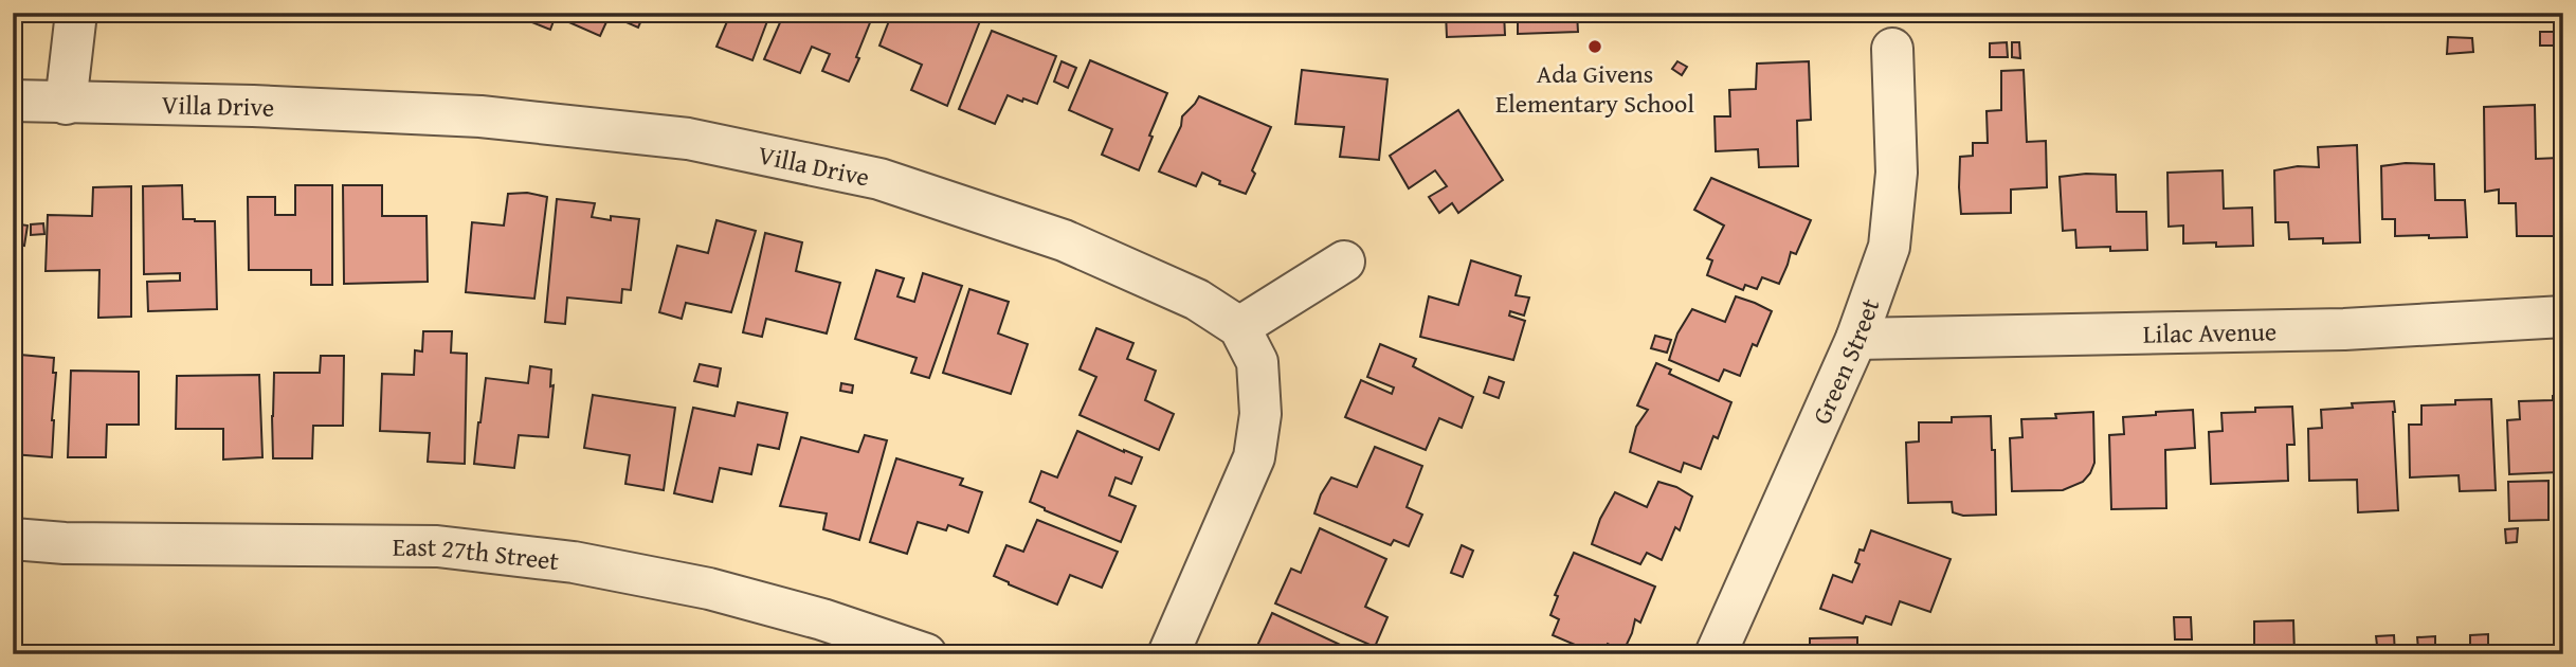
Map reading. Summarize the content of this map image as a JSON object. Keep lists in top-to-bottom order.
{
  "streets": {
    "street": [
      "Villa Drive",
      "Lilac Avenue",
      "Green Street",
      "East 27th Street"
    ]
  },
  "crossings": [
    ["Lilac Avenue", "Green Street"]
  ],
  "places": ["Ada Givens Elementary School"]
}
